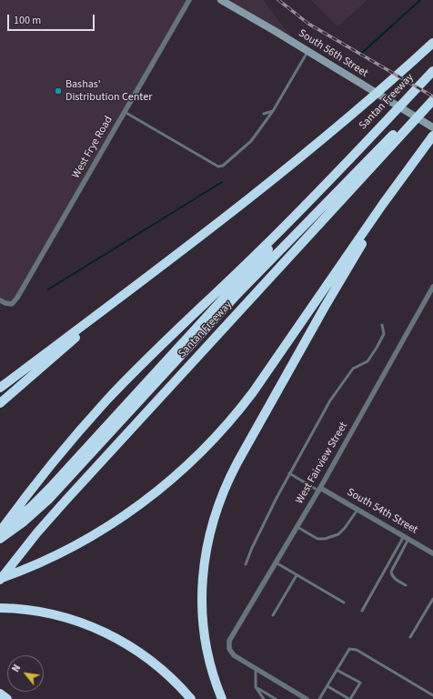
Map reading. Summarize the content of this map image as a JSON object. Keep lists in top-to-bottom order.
{
  "streets": {
    "highway": ["Santan Freeway"],
    "main road": ["South 56th Street"],
    "street": ["West Frye Road", "West Fairview Street", "South 54th Street"]
  },
  "crossings": [
    ["West Fairview Street", "South 54th Street"]
  ],
  "places": ["Bashas' Distribution Center"],
  "scale_bar": "100 m",
  "north": "top left"
}
